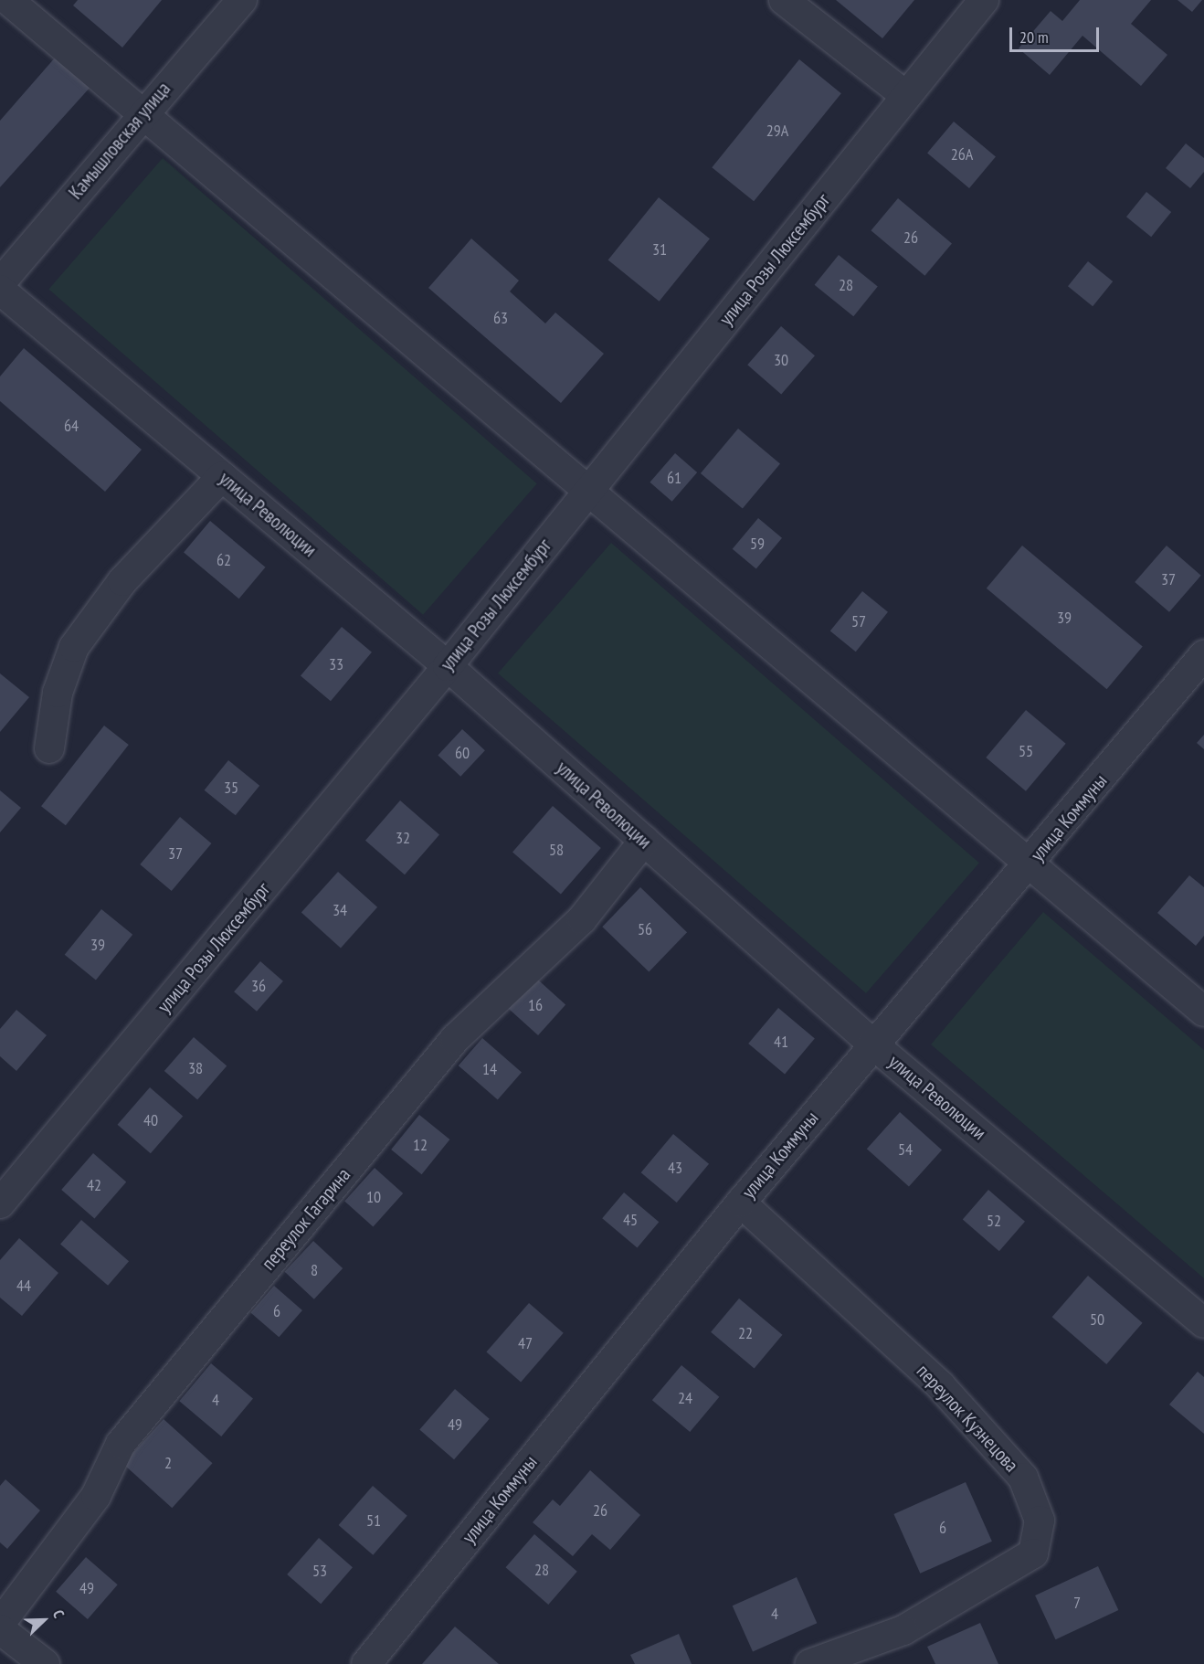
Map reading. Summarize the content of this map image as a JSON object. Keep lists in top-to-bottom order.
{
  "streets": {
    "street": [
      "Камышловская улица",
      "улица Розы Люксембург",
      "улица Революции",
      "улица Коммуны",
      "переулок Гагарина",
      "переулок Кузнецова"
    ]
  },
  "crossings": [
    ["улица Розы Люксембург", "улица Революции"],
    ["улица Революции", "улица Коммуны"],
    ["улица Революции", "переулок Гагарина"],
    ["улица Коммуны", "переулок Кузнецова"]
  ],
  "house_numbers": [
    "29А",
    "26А",
    "26",
    "31",
    "28",
    "63",
    "30",
    "64",
    "61",
    "59",
    "62",
    "37",
    "39",
    "57",
    "33",
    "55",
    "60",
    "35",
    "32",
    "58",
    "37",
    "34",
    "56",
    "39",
    "36",
    "16",
    "41",
    "38",
    "14",
    "40",
    "12",
    "54",
    "43",
    "42",
    "10",
    "45",
    "52",
    "8",
    "44",
    "6",
    "50",
    "22",
    "47",
    "24",
    "4",
    "49",
    "2",
    "26",
    "51",
    "6",
    "28",
    "53",
    "49",
    "7",
    "4"
  ],
  "scale_bar": "20 m",
  "north": "top right"
}
